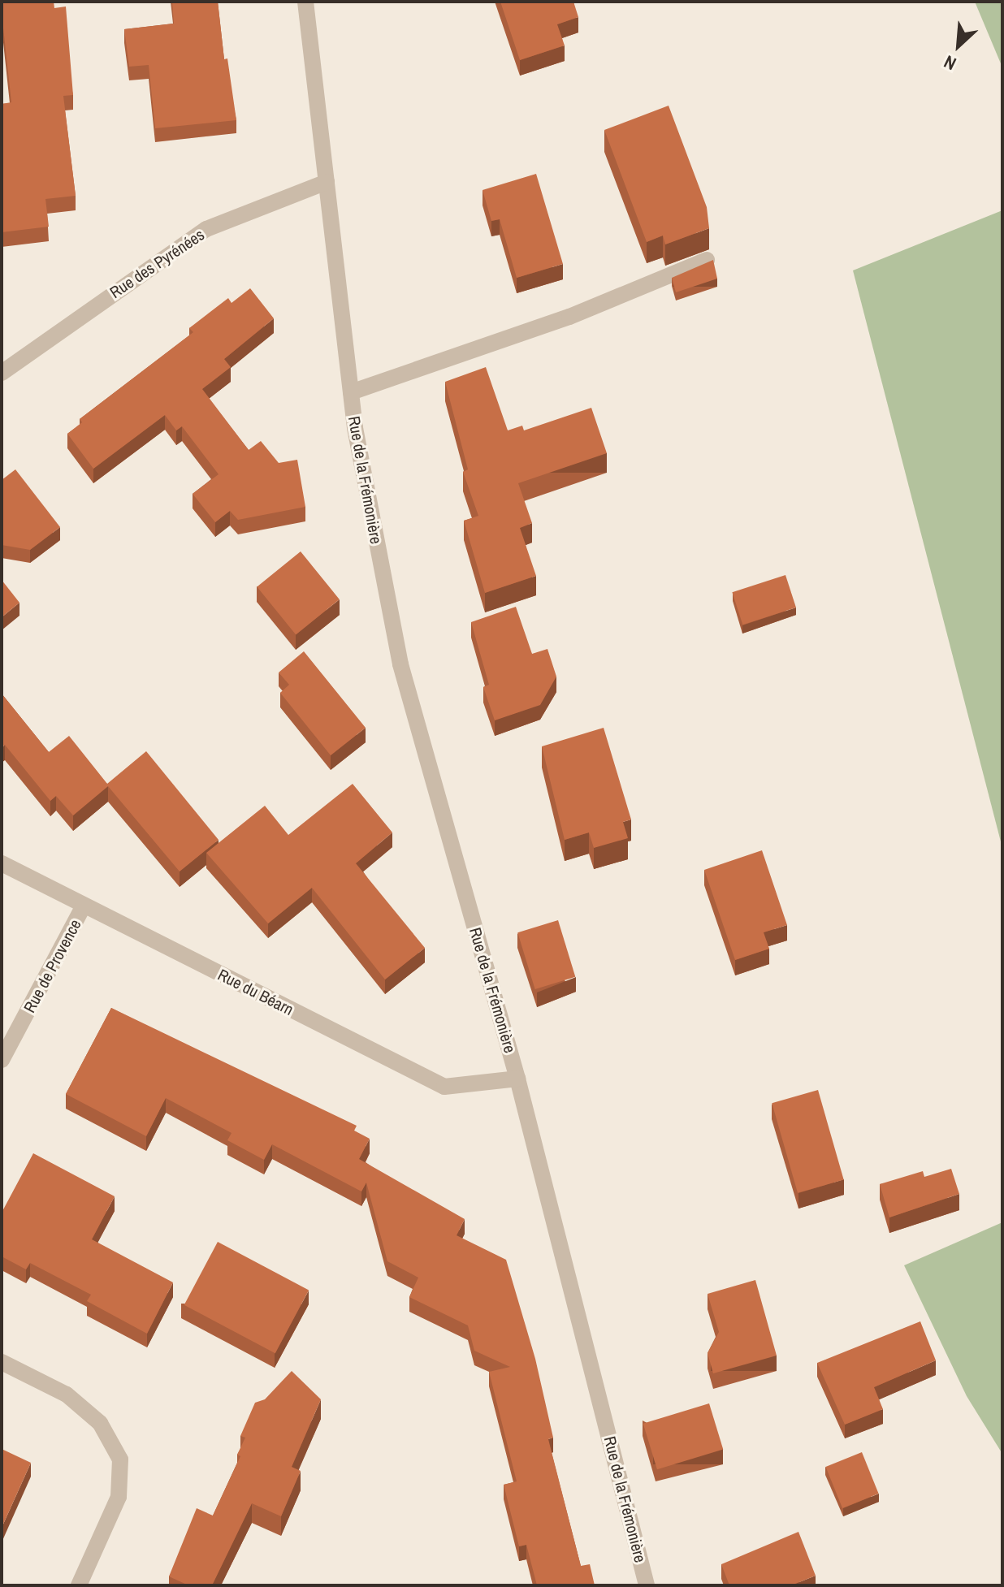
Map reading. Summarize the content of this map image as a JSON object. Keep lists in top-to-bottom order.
{
  "streets": {
    "street": [
      "Rue des Pyrénées",
      "Rue de la Frémonière",
      "Rue de Provence",
      "Rue du Béarn"
    ]
  },
  "crossings": [
    ["Rue des Pyrénées", "Rue de la Frémonière"],
    ["Rue de la Frémonière", "Rue du Béarn"],
    ["Rue de Provence", "Rue du Béarn"]
  ],
  "north": "bottom left"
}
